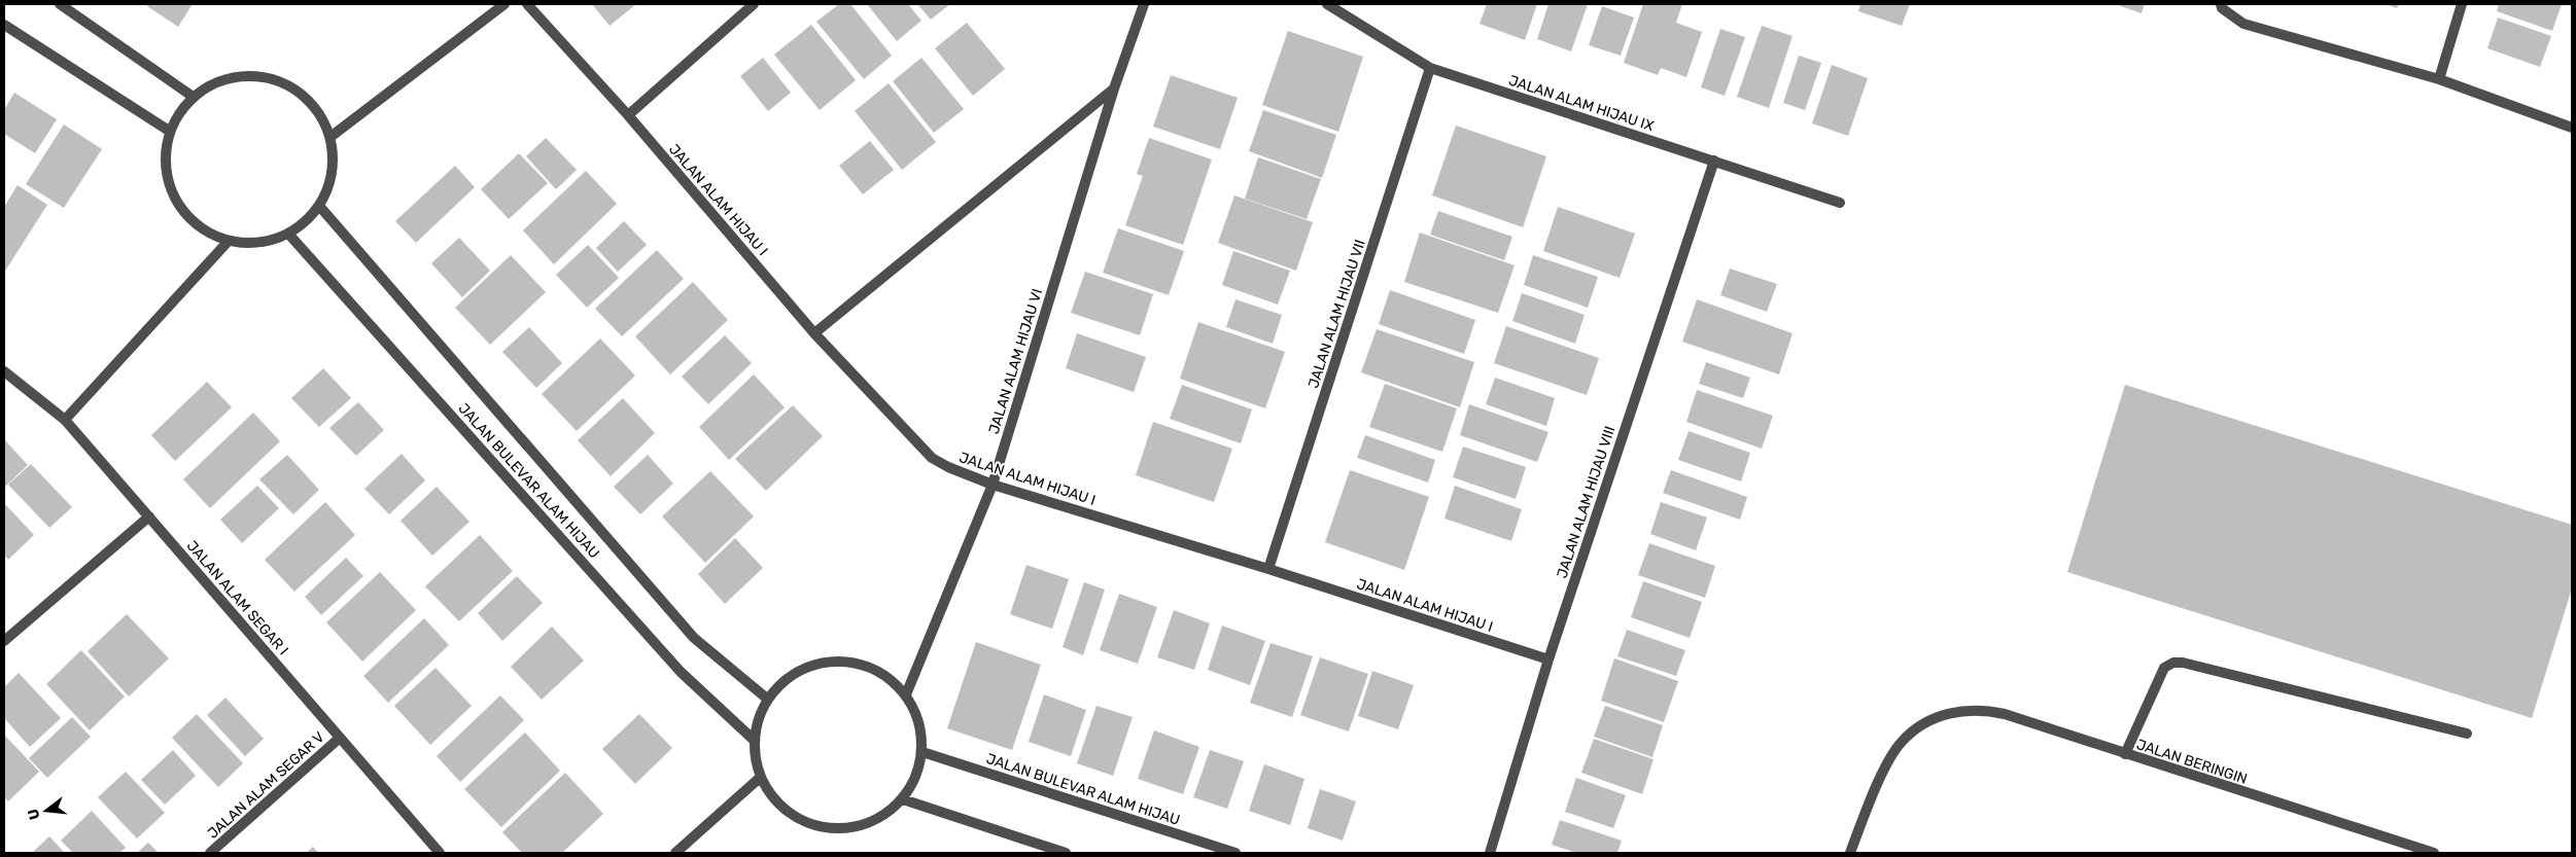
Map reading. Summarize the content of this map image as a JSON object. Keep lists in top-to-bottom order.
{
  "streets": {
    "street": [
      "JALAN ALAM HIJAU IX",
      "JALAN ALAM HIJAU I",
      "JALAN ALAM HIJAU VII",
      "JALAN ALAM HIJAU VI",
      "JALAN BULEVAR ALAM HIJAU",
      "JALAN ALAM HIJAU VIII",
      "JALAN ALAM SEGAR I",
      "JALAN BERINGIN",
      "JALAN ALAM SEGAR V"
    ]
  },
  "crossings": [
    ["JALAN ALAM HIJAU IX", "JALAN ALAM HIJAU VII"],
    ["JALAN ALAM HIJAU IX", "JALAN ALAM HIJAU VIII"],
    ["JALAN ALAM HIJAU I", "JALAN ALAM HIJAU VII"],
    ["JALAN ALAM HIJAU I", "JALAN ALAM HIJAU VI"],
    ["JALAN ALAM HIJAU I", "JALAN ALAM HIJAU VIII"],
    ["JALAN ALAM HIJAU VI", "JALAN BULEVAR ALAM HIJAU"],
    ["JALAN ALAM SEGAR I", "JALAN ALAM SEGAR V"]
  ],
  "north": "left"
}
